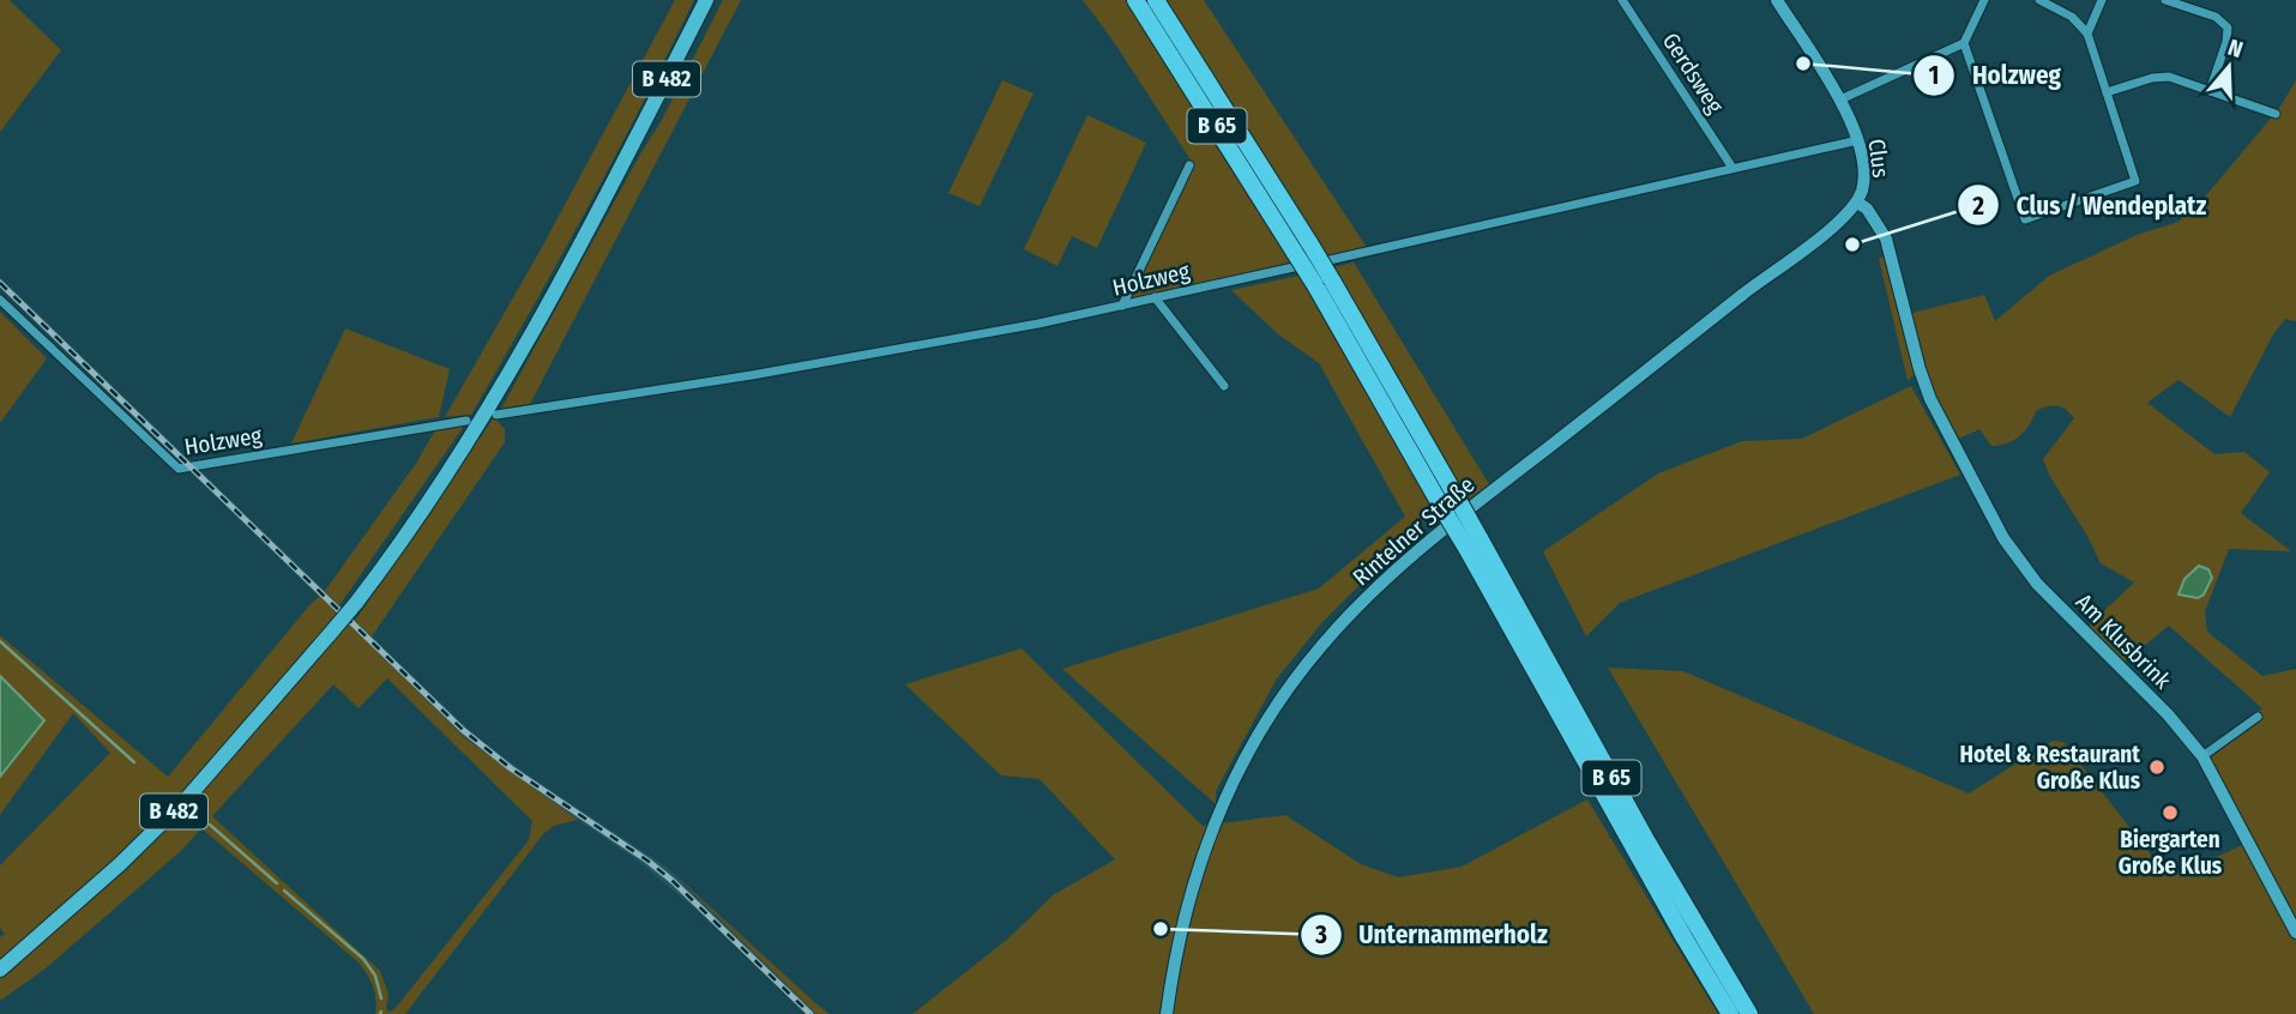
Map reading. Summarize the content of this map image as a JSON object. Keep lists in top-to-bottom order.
{
  "streets": {
    "highway": ["B 65"],
    "main road": [
      "B 482",
      "Clus",
      "Rintelner Straße",
      "Am Klusbrink"
    ],
    "street": ["Gerdsweg", "Holzweg"]
  },
  "crossings": [
    ["Gerdsweg", "Holzweg"],
    ["Clus", "Holzweg"],
    ["Clus", "Rintelner Straße"],
    ["Clus", "Am Klusbrink"]
  ],
  "places": [
    "Holzweg",
    "Clus / Wendeplatz",
    "Hotel & Restaurant Große Klus",
    "Biergarten Große Klus",
    "Unternammerholz"
  ],
  "north": "top"
}
